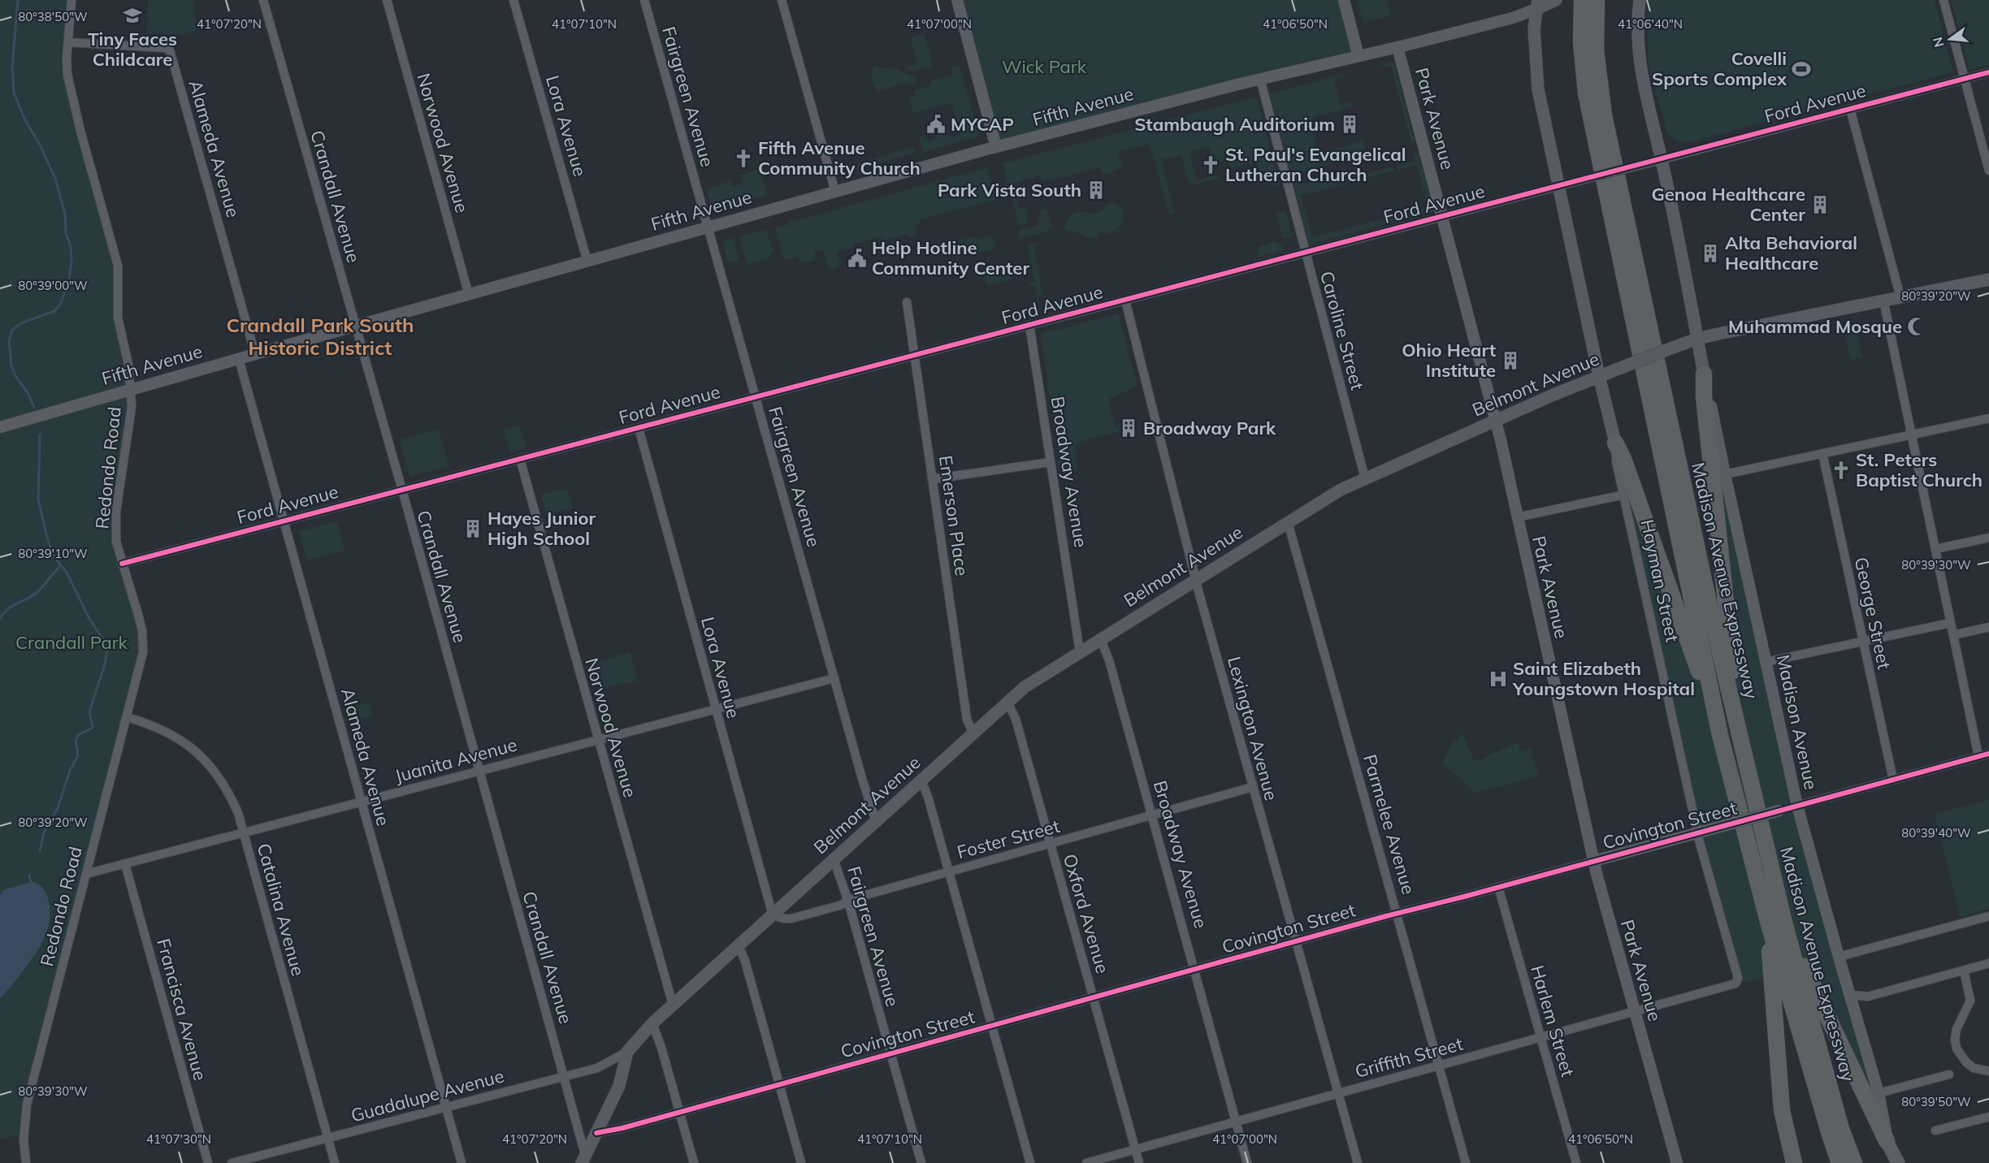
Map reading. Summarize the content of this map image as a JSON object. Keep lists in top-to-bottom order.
{
  "streets": {
    "highway": ["Madison Avenue Expressway"],
    "main road": ["Fifth Avenue", "Belmont Avenue", "Madison Avenue"],
    "street": [
      "Fairgreen Avenue",
      "Ford Avenue",
      "Park Avenue",
      "Lora Avenue",
      "Norwood Avenue",
      "Alameda Avenue",
      "Crandall Avenue",
      "Caroline Street",
      "Redondo Road",
      "Broadway Avenue",
      "Emerson Place",
      "Hayman Street",
      "George Street",
      "Lexington Avenue",
      "Juanita Avenue",
      "Parmelee Avenue",
      "Covington Street",
      "Foster Street",
      "Catalina Avenue",
      "Oxford Avenue",
      "Francisca Avenue",
      "Harlem Street",
      "Griffith Street",
      "Guadalupe Avenue"
    ]
  },
  "crossings": [
    ["Fairgreen Avenue", "Ford Avenue"],
    ["Fairgreen Avenue", "Fifth Avenue"],
    ["Fairgreen Avenue", "Belmont Avenue"],
    ["Fairgreen Avenue", "Juanita Avenue"],
    ["Fairgreen Avenue", "Covington Street"],
    ["Fairgreen Avenue", "Foster Street"],
    ["Ford Avenue", "Park Avenue"],
    ["Ford Avenue", "Lora Avenue"],
    ["Ford Avenue", "Norwood Avenue"],
    ["Ford Avenue", "Alameda Avenue"],
    ["Ford Avenue", "Crandall Avenue"],
    ["Ford Avenue", "Caroline Street"],
    ["Ford Avenue", "Redondo Road"],
    ["Ford Avenue", "Broadway Avenue"],
    ["Ford Avenue", "Emerson Place"],
    ["Ford Avenue", "Madison Avenue"],
    ["Ford Avenue", "Lexington Avenue"],
    ["Fifth Avenue", "Park Avenue"],
    ["Fifth Avenue", "Lora Avenue"],
    ["Fifth Avenue", "Norwood Avenue"],
    ["Fifth Avenue", "Alameda Avenue"],
    ["Fifth Avenue", "Crandall Avenue"],
    ["Fifth Avenue", "Caroline Street"],
    ["Fifth Avenue", "Redondo Road"],
    ["Park Avenue", "Belmont Avenue"],
    ["Park Avenue", "Covington Street"],
    ["Park Avenue", "Griffith Street"],
    ["Lora Avenue", "Belmont Avenue"],
    ["Lora Avenue", "Juanita Avenue"],
    ["Lora Avenue", "Foster Street"],
    ["Norwood Avenue", "Belmont Avenue"],
    ["Norwood Avenue", "Juanita Avenue"],
    ["Alameda Avenue", "Redondo Road"],
    ["Alameda Avenue", "Juanita Avenue"],
    ["Alameda Avenue", "Guadalupe Avenue"],
    ["Crandall Avenue", "Belmont Avenue"],
    ["Crandall Avenue", "Juanita Avenue"],
    ["Crandall Avenue", "Guadalupe Avenue"],
    ["Caroline Street", "Belmont Avenue"],
    ["Belmont Avenue", "Broadway Avenue"],
    ["Belmont Avenue", "Emerson Place"],
    ["Belmont Avenue", "Madison Avenue"],
    ["Belmont Avenue", "Lexington Avenue"],
    ["Belmont Avenue", "Parmelee Avenue"],
    ["Belmont Avenue", "Covington Street"],
    ["Belmont Avenue", "Foster Street"],
    ["Belmont Avenue", "Oxford Avenue"],
    ["Belmont Avenue", "Guadalupe Avenue"],
    ["Redondo Road", "Juanita Avenue"],
    ["Redondo Road", "Catalina Avenue"],
    ["Broadway Avenue", "Covington Street"],
    ["Broadway Avenue", "Foster Street"],
    ["Broadway Avenue", "Griffith Street"],
    ["Hayman Street", "Covington Street"],
    ["Hayman Street", "Griffith Street"],
    ["George Street", "Covington Street"],
    ["Madison Avenue", "Covington Street"],
    ["Lexington Avenue", "Covington Street"],
    ["Lexington Avenue", "Foster Street"],
    ["Lexington Avenue", "Griffith Street"],
    ["Juanita Avenue", "Catalina Avenue"],
    ["Juanita Avenue", "Francisca Avenue"],
    ["Parmelee Avenue", "Covington Street"],
    ["Parmelee Avenue", "Griffith Street"],
    ["Covington Street", "Oxford Avenue"],
    ["Covington Street", "Harlem Street"],
    ["Foster Street", "Oxford Avenue"],
    ["Catalina Avenue", "Guadalupe Avenue"],
    ["Oxford Avenue", "Griffith Street"],
    ["Harlem Street", "Griffith Street"]
  ],
  "districts": ["Crandall Park South Historic District"],
  "parks": ["Wick Park", "Crandall Park"],
  "places": {
    "school or university": ["Tiny Faces Childcare"],
    "sports": ["Covelli Sports Complex"],
    "public building": ["MYCAP", "Help Hotline Community Center"],
    "building": [
      "Stambaugh Auditorium",
      "Park Vista South",
      "Genoa Healthcare Center",
      "Alta Behavioral Healthcare",
      "Ohio Heart Institute",
      "Broadway Park",
      "Hayes Junior High School"
    ],
    "church": ["Fifth Avenue Community Church", "St. Paul's Evangelical Lutheran Church", "St. Peters Baptist Church"],
    "mosque": ["Muhammad Mosque"],
    "hospital": ["Saint Elizabeth Youngstown Hospital"]
  },
  "north": "left",
  "coordinates": [
    "80°38'50\"W",
    "41°07'20\"N",
    "41°07'10\"N",
    "41°07'00\"N",
    "41°06'50\"N",
    "41°06'40\"N",
    "80°39'00\"W",
    "80°39'20\"W",
    "80°39'10\"W",
    "80°39'30\"W",
    "80°39'40\"W",
    "80°39'50\"W",
    "41°07'30\"N"
  ]
}
